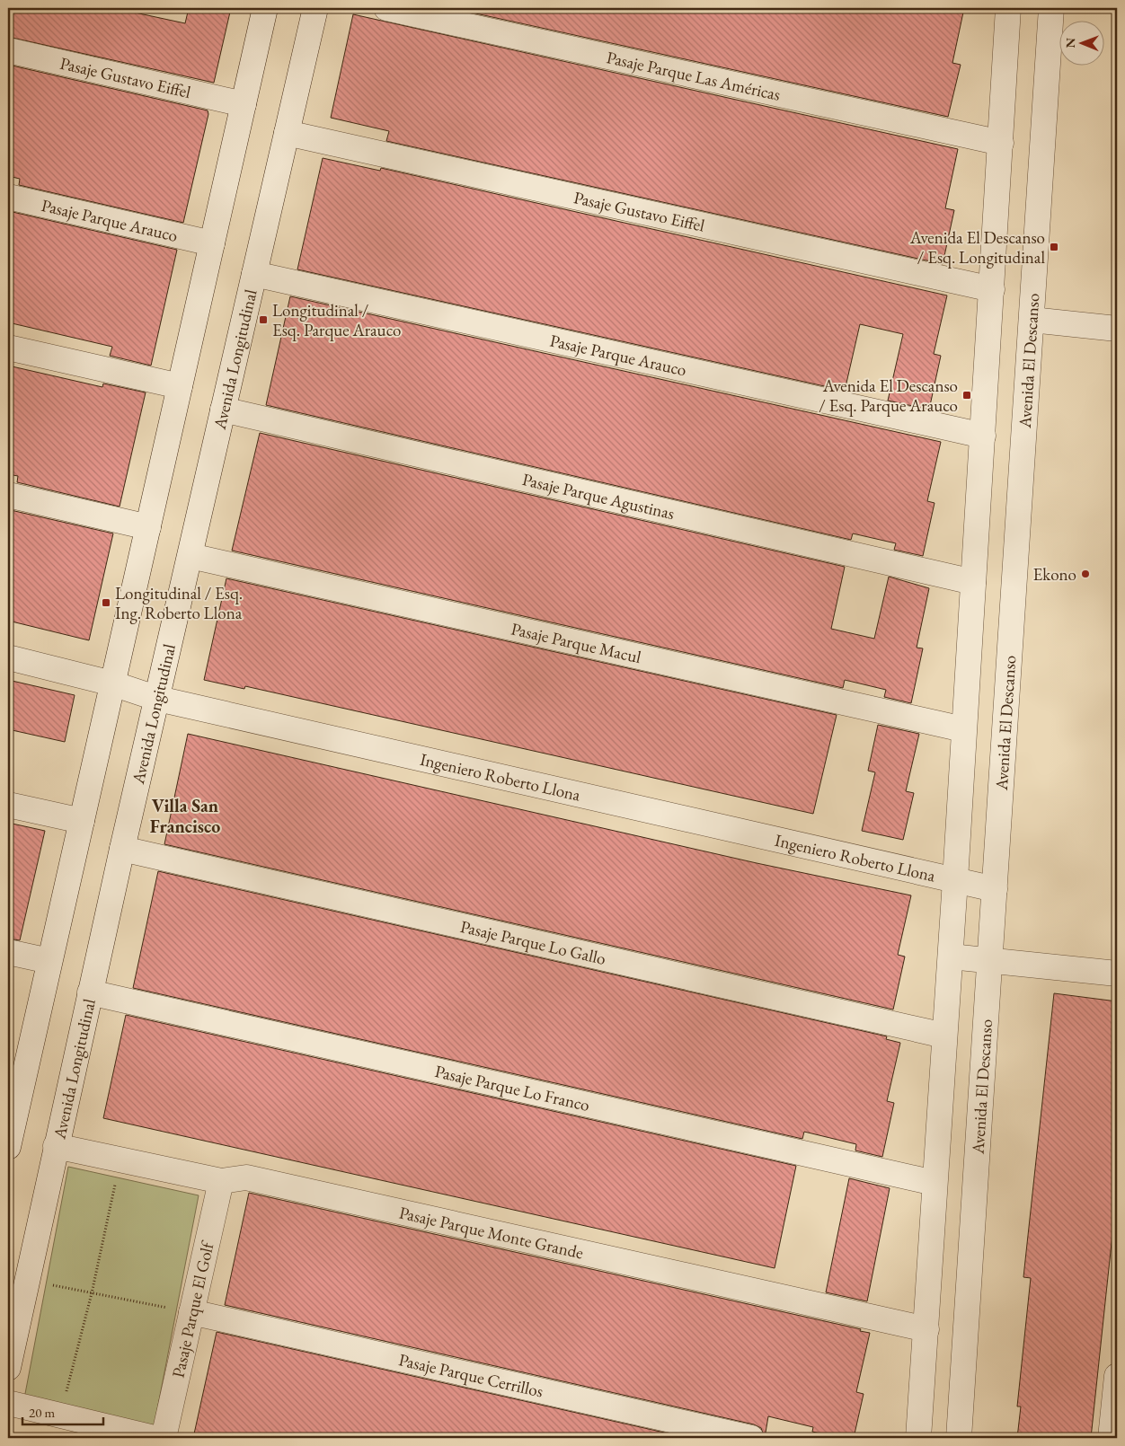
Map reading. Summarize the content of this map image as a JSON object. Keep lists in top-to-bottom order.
{
  "streets": {
    "street": [
      "Pasaje Parque Las Américas",
      "Pasaje Gustavo Eiffel",
      "Pasaje Parque Arauco",
      "Avenida Longitudinal",
      "Avenida El Descanso",
      "Pasaje Parque Agustinas",
      "Pasaje Parque Macul",
      "Ingeniero Roberto Llona",
      "Pasaje Parque Lo Gallo",
      "Pasaje Parque Lo Franco",
      "Pasaje Parque Monte Grande",
      "Pasaje Parque El Golf",
      "Pasaje Parque Cerrillos"
    ]
  },
  "crossings": [
    ["Pasaje Gustavo Eiffel", "Avenida Longitudinal"],
    ["Pasaje Parque Arauco", "Avenida Longitudinal"],
    ["Avenida Longitudinal", "Pasaje Parque Agustinas"],
    ["Avenida Longitudinal", "Pasaje Parque Macul"],
    ["Avenida Longitudinal", "Ingeniero Roberto Llona"],
    ["Avenida Longitudinal", "Pasaje Parque Lo Gallo"],
    ["Avenida Longitudinal", "Pasaje Parque Lo Franco"],
    ["Avenida Longitudinal", "Pasaje Parque Monte Grande"],
    ["Avenida El Descanso", "Ingeniero Roberto Llona"],
    ["Pasaje Parque Monte Grande", "Pasaje Parque El Golf"],
    ["Pasaje Parque El Golf", "Pasaje Parque Cerrillos"]
  ],
  "districts": ["Villa San Francisco"],
  "places": {
    "transit": [
      "Avenida El Descanso / Esq. Longitudinal",
      "Longitudinal / Esq. Parque Arauco",
      "Avenida El Descanso / Esq. Parque Arauco",
      "Longitudinal / Esq. Ing. Roberto Llona"
    ],
    "other": ["Ekono"]
  },
  "scale_bar": "20 m",
  "north": "left"
}
